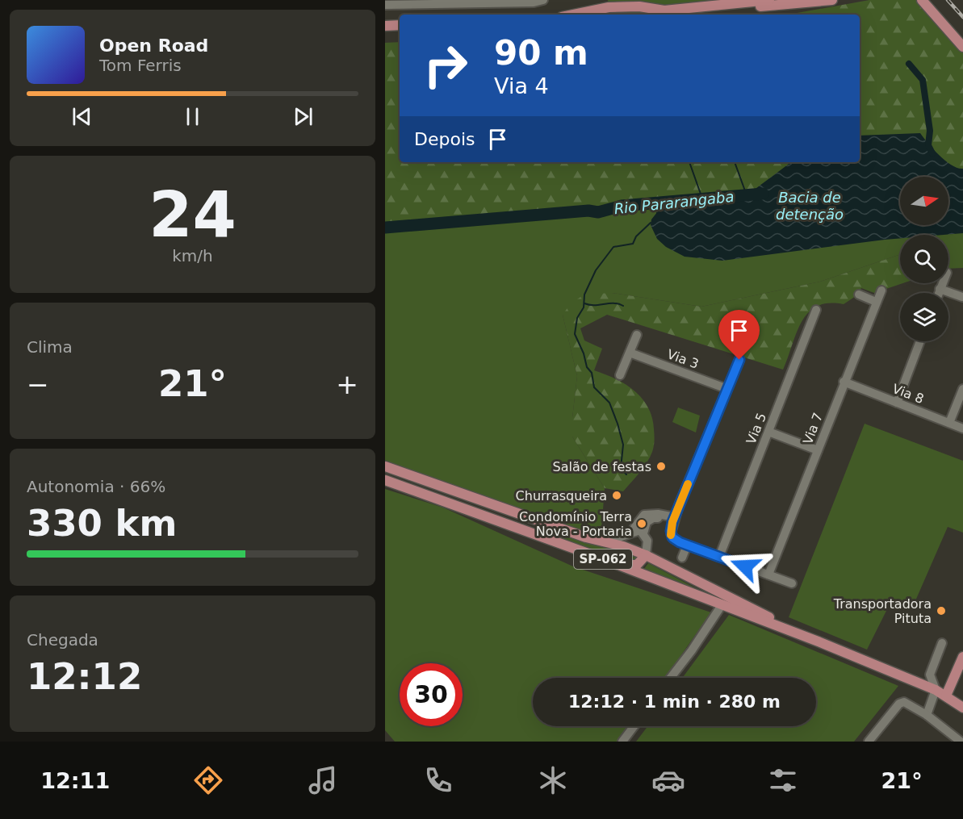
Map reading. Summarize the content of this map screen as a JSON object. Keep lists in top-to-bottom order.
{
  "streets": {
    "main road": ["SP-062"],
    "street": [
      "Via 3",
      "Via 8",
      "Via 5",
      "Via 7"
    ]
  },
  "crossings": [
    ["Via 8", "Via 7"]
  ],
  "water": ["Bacia de detenção", "Rio Pararangaba"],
  "places": [
    "Salão de festas",
    "Churrasqueira",
    "Condomínio Terra Nova - Portaria",
    "Transportadora Pituta"
  ],
  "north": "right",
  "page": {
    "turn": ["90 m", "Via 4"],
    "song": ["Open Road", "Tom Ferris"],
    "then": "Depois",
    "tile": [
      ["24", "km/h"],
      "Clima",
      ["Autonomia · 66%", "330 km"],
      ["Chegada", "12:12"]
    ],
    "heat": ["−", "21°", "+"],
    "limit": "30",
    "trip": "12:12 · 1 min · 280 m",
    "tabs": ["12:11", "21°"]
  }
}
